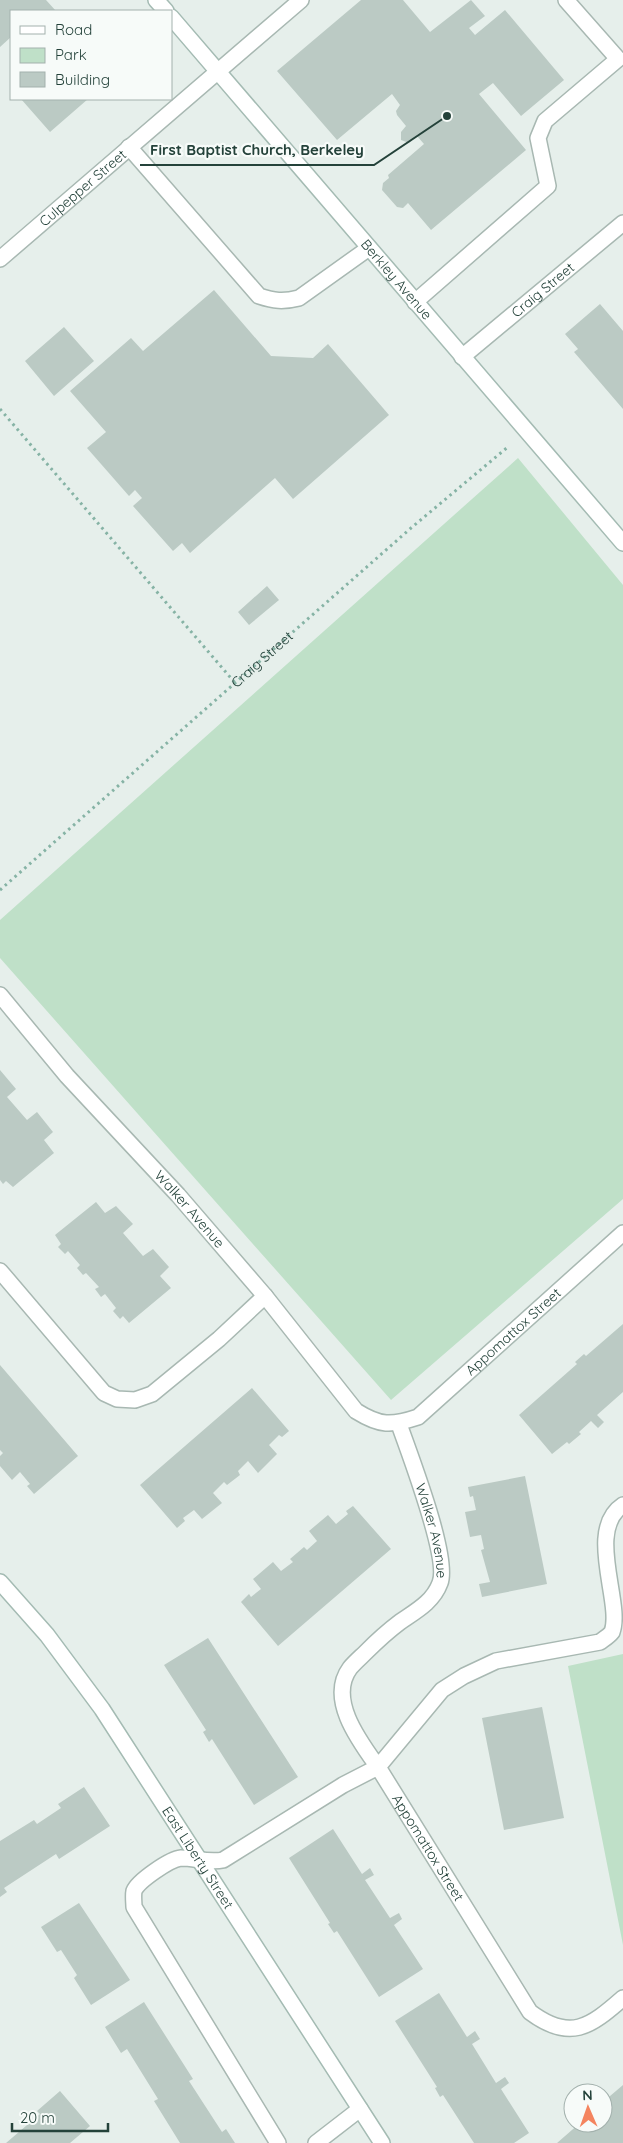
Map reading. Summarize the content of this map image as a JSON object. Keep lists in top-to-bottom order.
{
  "streets": {
    "street": [
      "Culpepper Street",
      "Berkley Avenue",
      "Craig Street",
      "Walker Avenue",
      "Appomattox Street",
      "East Liberty Street"
    ]
  },
  "crossings": [
    ["Culpepper Street", "Berkley Avenue"],
    ["Berkley Avenue", "Craig Street"],
    ["Walker Avenue", "Appomattox Street"]
  ],
  "places": ["First Baptist Church, Berkeley"],
  "legend": ["Road", "Park", "Building"],
  "scale_bar": "20 m",
  "north": "top"
}
